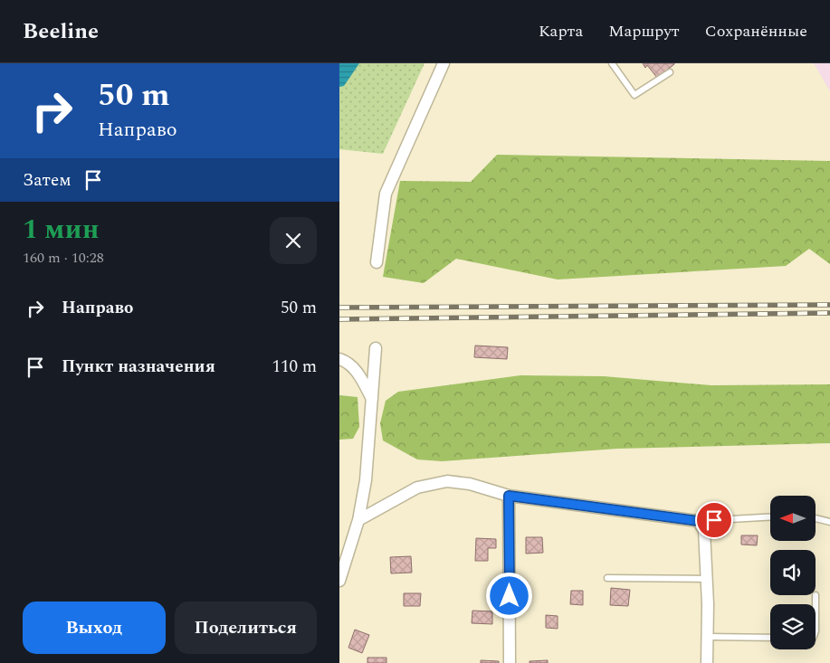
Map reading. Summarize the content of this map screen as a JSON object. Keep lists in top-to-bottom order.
{
  "north": "left",
  "page": {
    "header": "Beeline",
    "nav": ["Карта", "Маршрут", "Сохранённые"],
    "turn": ["50 m", "Направо"],
    "then": "Затем",
    "heading": ["1 мин", "160 m · 10:28"],
    "list": [
      {
        "name": "Направо",
        "value": "50 m"
      },
      {
        "name": "Пункт назначения",
        "value": "110 m"
      }
    ],
    "buttons": ["Выход", "Поделиться"]
  }
}
